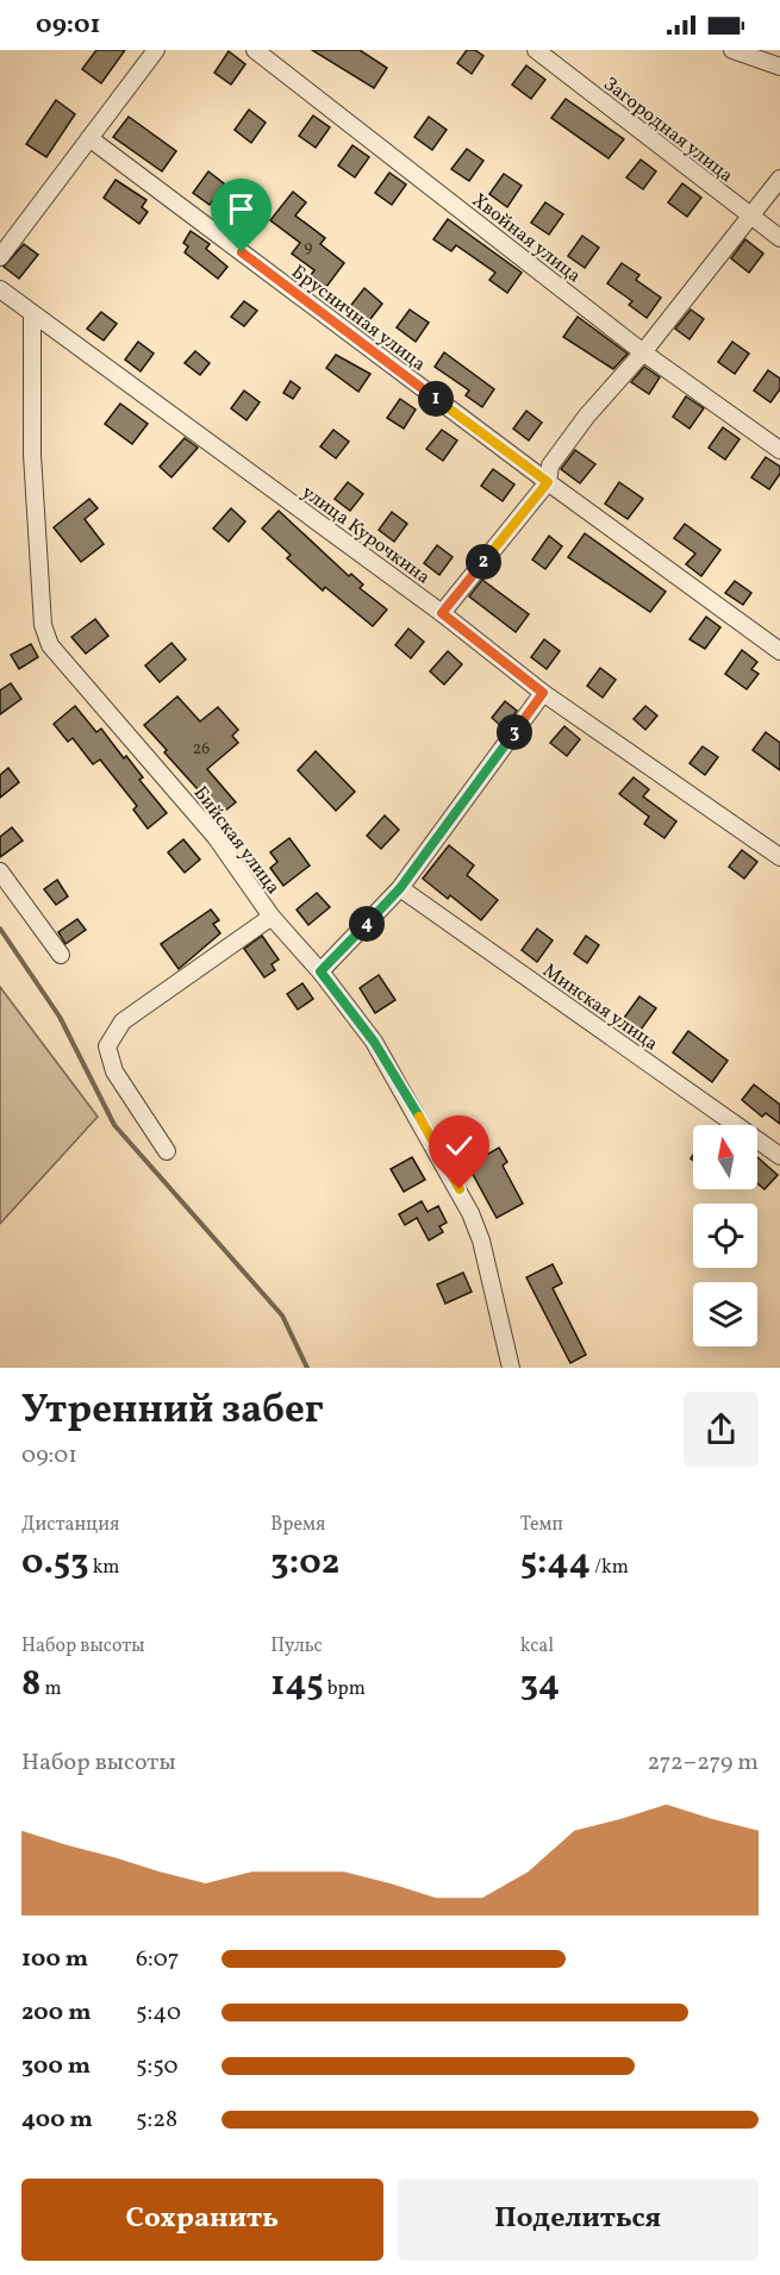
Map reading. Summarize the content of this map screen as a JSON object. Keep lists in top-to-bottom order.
{
  "streets": {
    "street": [
      "Загородная улица",
      "Хвойная улица",
      "Брусничная улица",
      "улица Курочкина",
      "Бийская улица",
      "Минская улица"
    ]
  },
  "crossings": [
    ["улица Курочкина", "Бийская улица"]
  ],
  "house_numbers": ["9", "26"],
  "north": "top",
  "page": {
    "status": "09:01",
    "pins": [
      "1",
      "2",
      "3",
      "4"
    ],
    "heading": ["Утренний забег", "09:01"],
    "stats": [
      ["Дистанция", "0.53 km"],
      ["Время", "3:02"],
      ["Темп", "5:44 /km"],
      ["Набор высоты", "8 m"],
      ["Пульс", "145 bpm"],
      ["kcal", "34"]
    ],
    "chart": ["Набор высоты", "272–279 m"],
    "list": [
      {
        "name": "100 m",
        "note": "6:07"
      },
      {
        "name": "200 m",
        "note": "5:40"
      },
      {
        "name": "300 m",
        "note": "5:50"
      },
      {
        "name": "400 m",
        "note": "5:28"
      }
    ],
    "buttons": ["Сохранить", "Поделиться"]
  }
}
